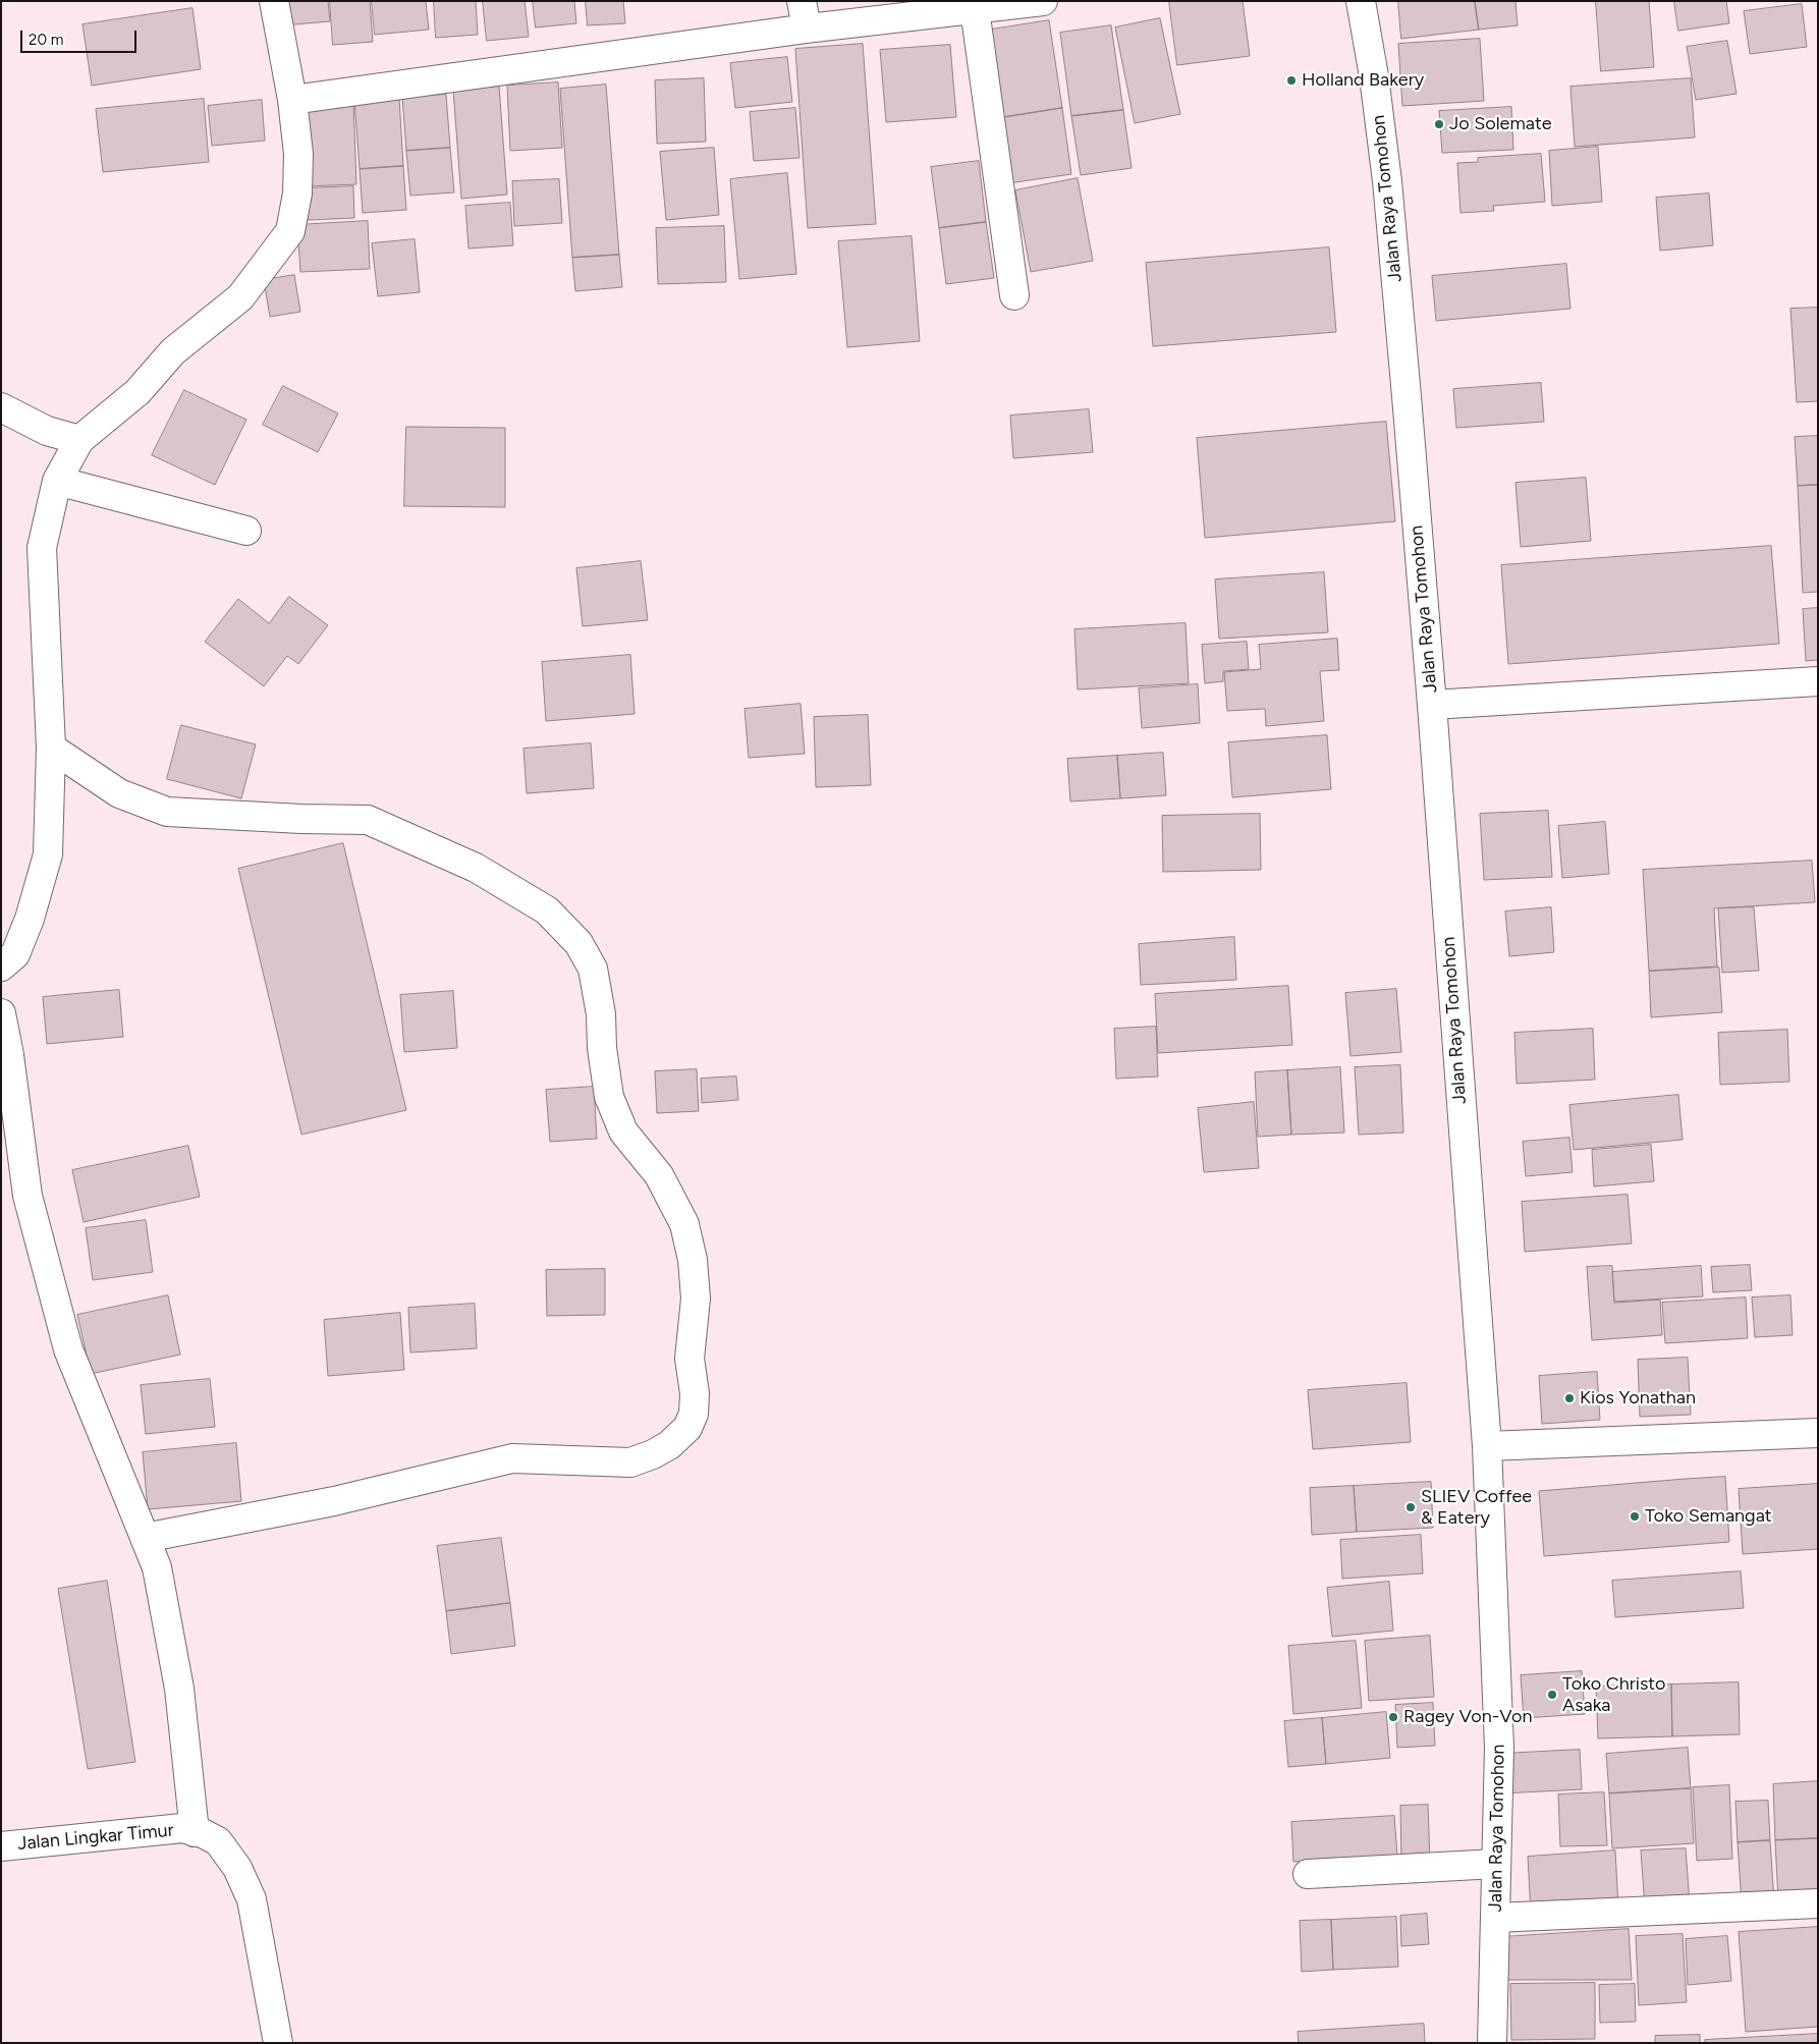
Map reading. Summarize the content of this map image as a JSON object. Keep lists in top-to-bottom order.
{
  "streets": {
    "main road": ["Jalan Raya Tomohon", "Jalan Lingkar Timur"]
  },
  "places": [
    "Holland Bakery",
    "Jo Solemate",
    "Kios Yonathan",
    "SLIEV Coffee & Eatery",
    "Toko Semangat",
    "Toko Christo Asaka",
    "Ragey Von-Von"
  ],
  "scale_bar": "20 m"
}
